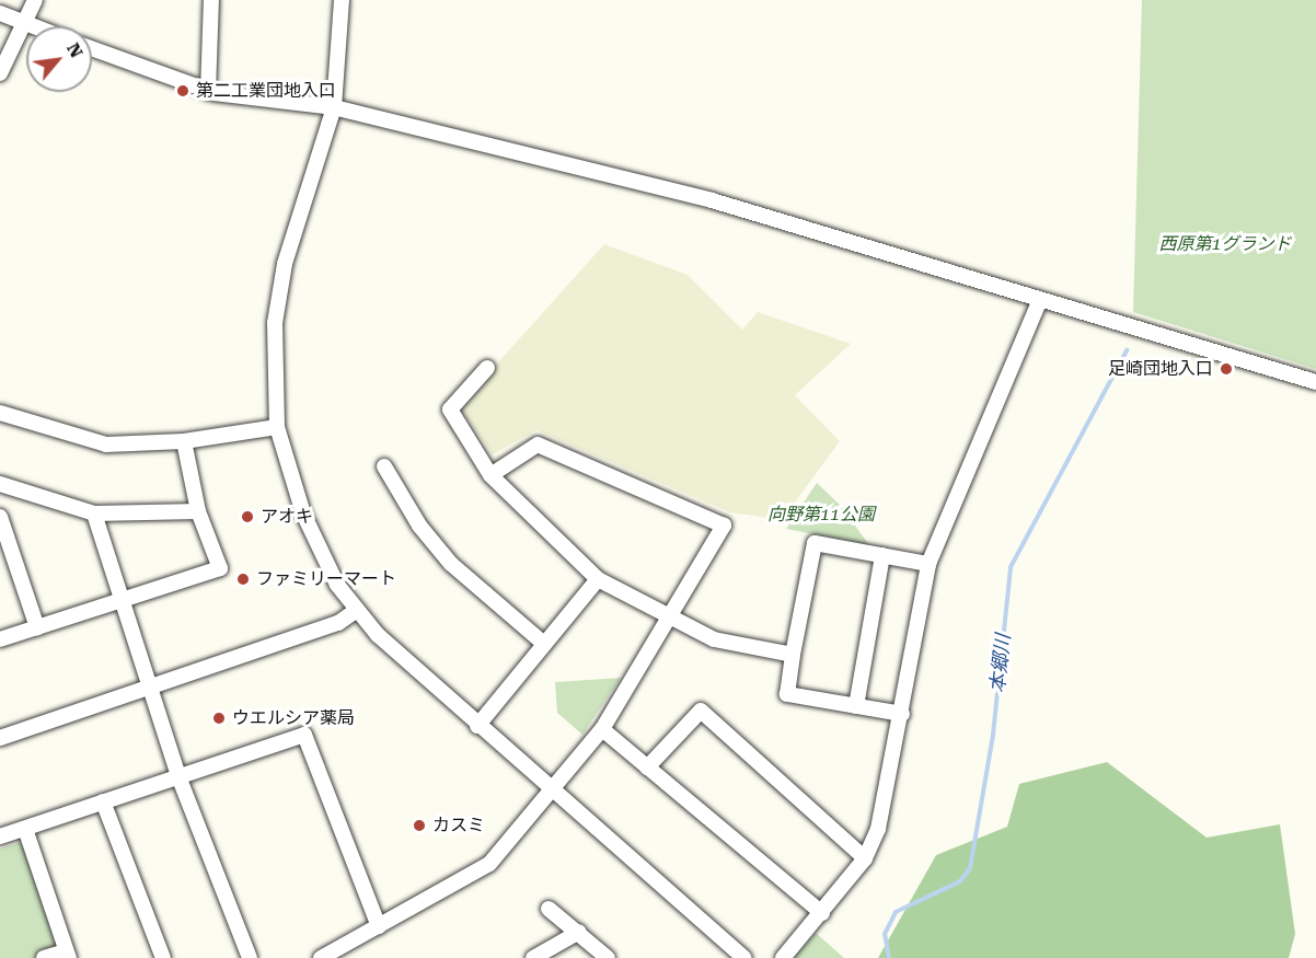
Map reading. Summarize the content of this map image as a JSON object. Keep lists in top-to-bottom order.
{
  "water": ["本郷川"],
  "parks": ["西原第1グランド", "向野第11公園"],
  "places": [
    "第二工業団地入口",
    "足崎団地入口",
    "アオキ",
    "ファミリーマート",
    "ウエルシア薬局",
    "カスミ"
  ],
  "north": "top right"
}
